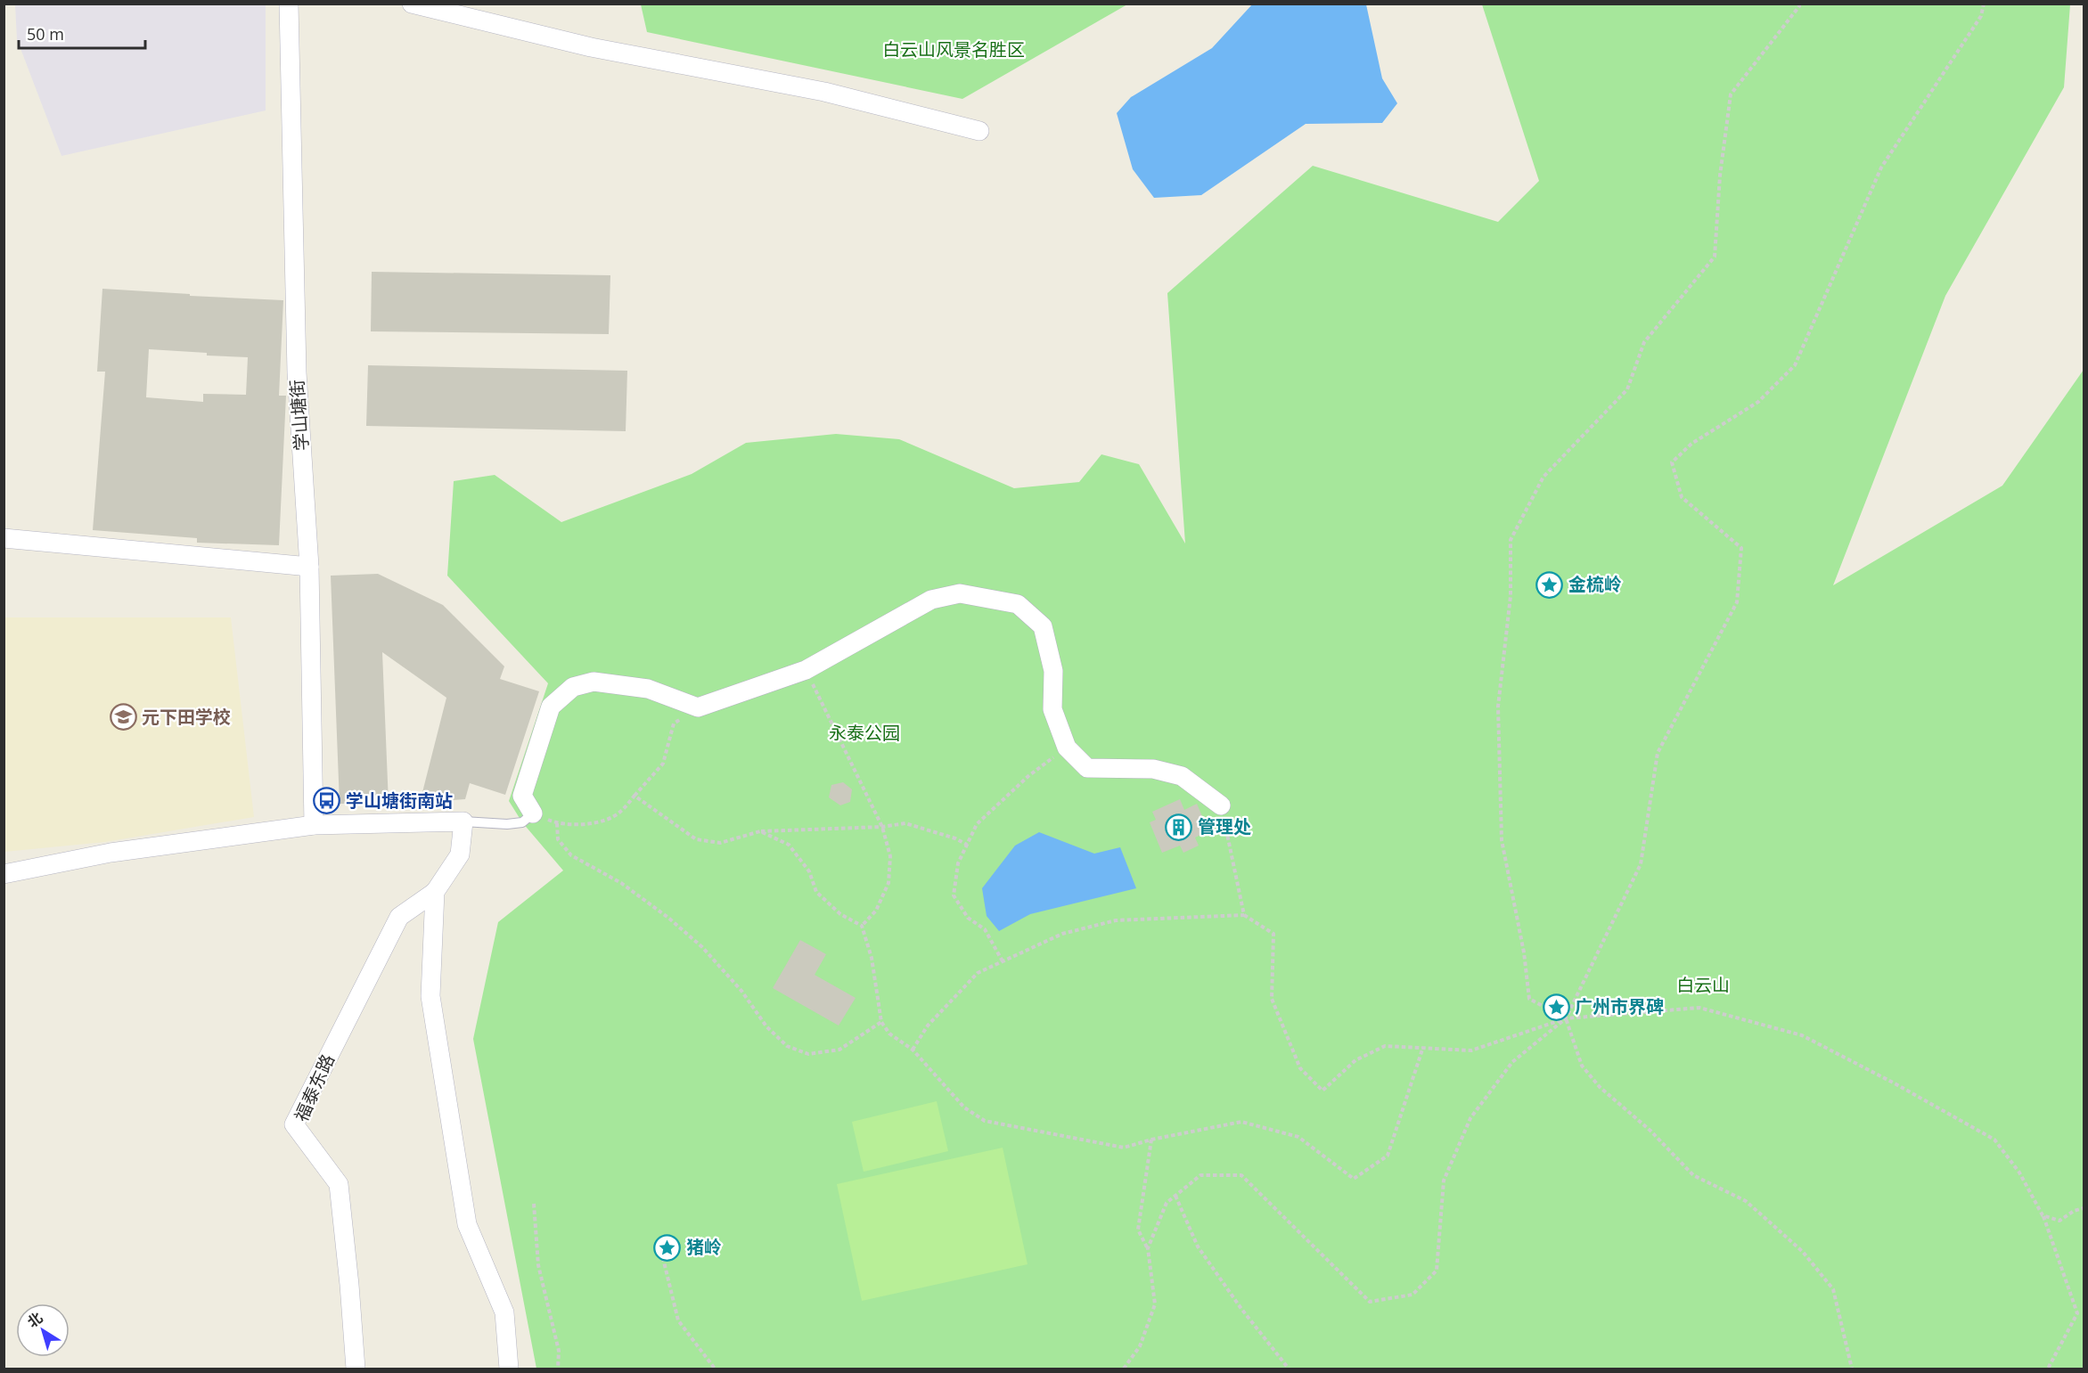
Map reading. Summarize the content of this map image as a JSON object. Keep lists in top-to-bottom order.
{
  "streets": {
    "street": ["学山塘街", "福泰东路"]
  },
  "parks": ["白云山风景名胜区", "永泰公园", "白云山"],
  "places": {
    "place": ["金梳岭", "广州市界碑", "猪岭"],
    "school or university": ["元下田学校"],
    "bus stop": ["学山塘街南站"],
    "building": ["管理处"]
  },
  "scale_bar": "50 m",
  "north": "top left"
}
